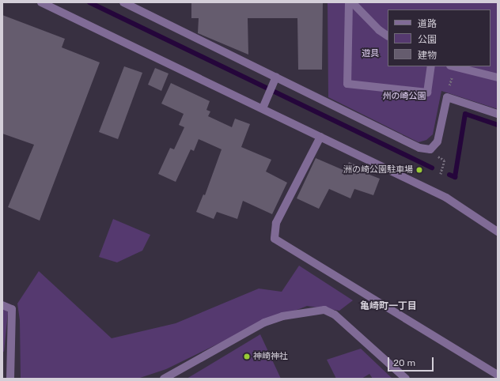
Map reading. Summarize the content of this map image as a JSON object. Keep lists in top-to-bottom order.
{
  "districts": ["亀崎町一丁目"],
  "parks": ["遊具", "州の崎公園"],
  "places": ["洲の崎公園駐車場", "神崎神社"],
  "legend": ["道路", "公園", "建物"],
  "scale_bar": "20 m"
}
